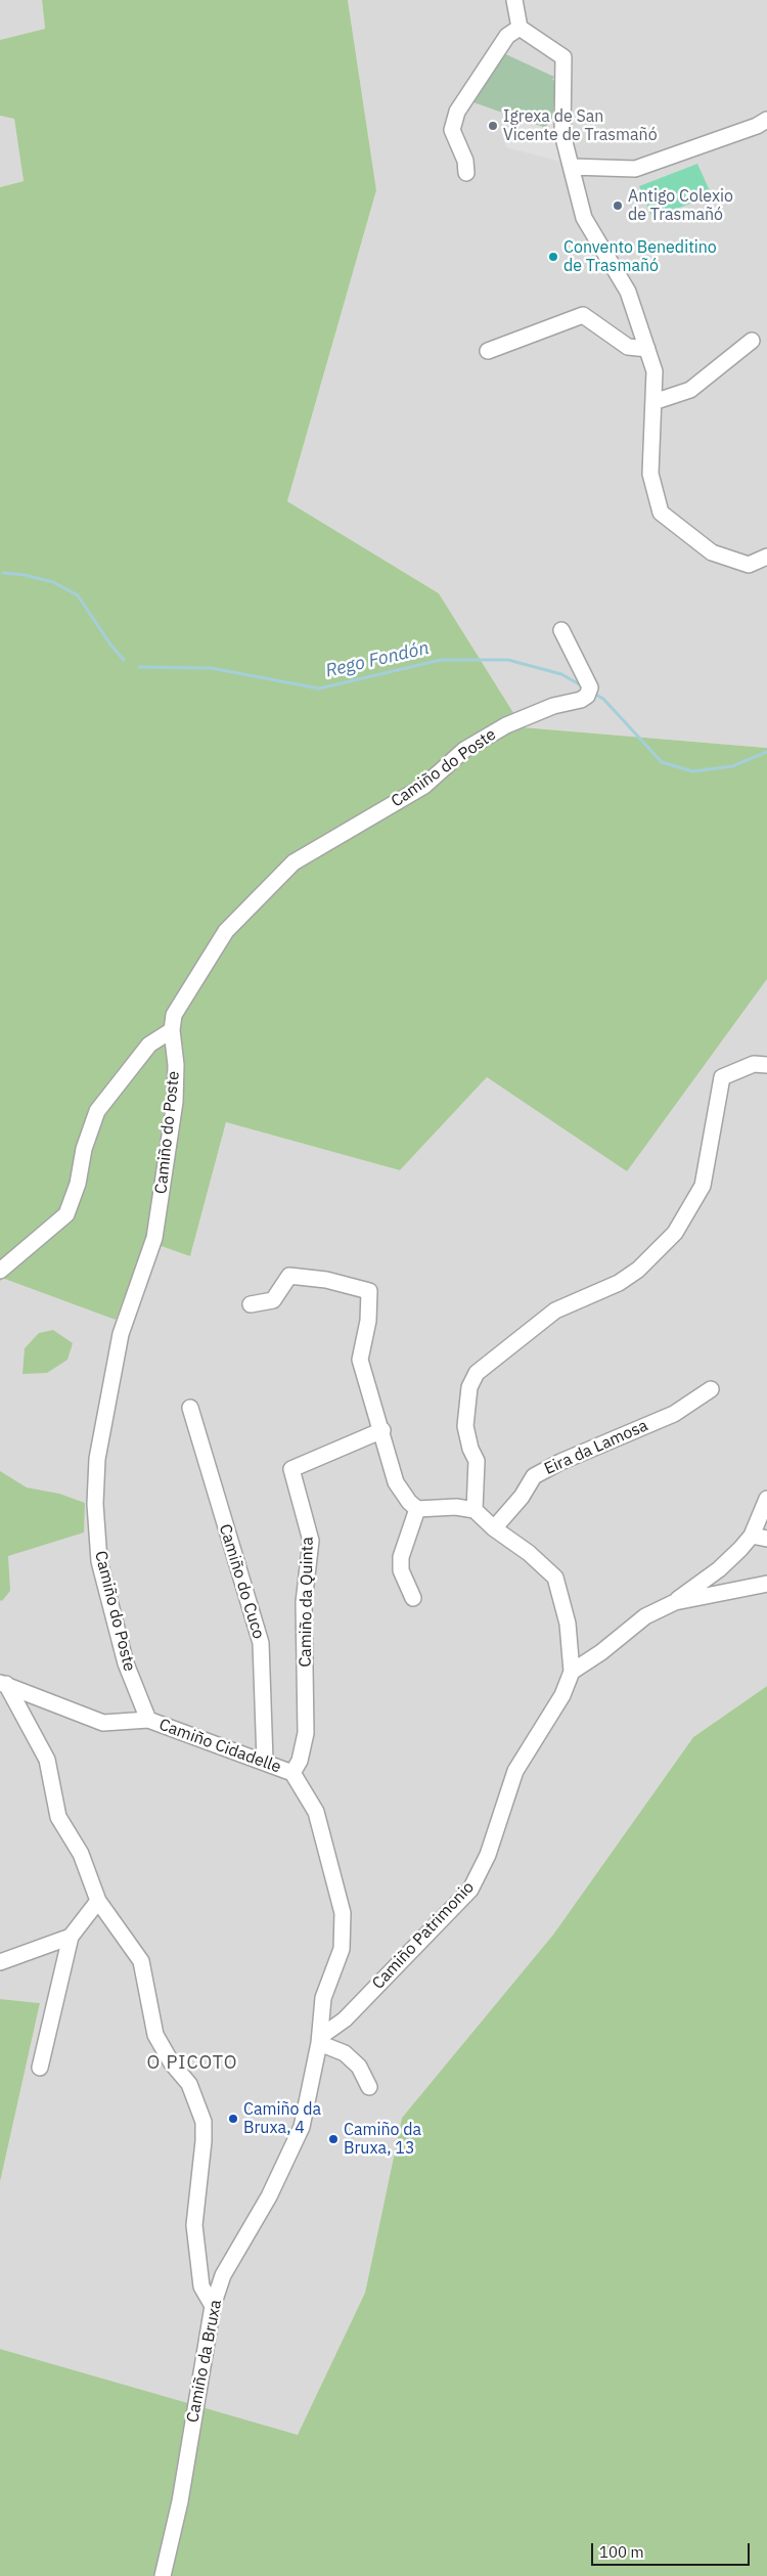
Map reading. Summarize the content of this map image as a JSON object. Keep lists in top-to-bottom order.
{
  "streets": {
    "street": [
      "Camiño do Poste",
      "Eira da Lamosa",
      "Camiño do Cuco",
      "Camiño da Quinta",
      "Camiño Cidadelle",
      "Camiño Patrimonio",
      "Camiño da Bruxa"
    ]
  },
  "crossings": [
    ["Camiño do Poste", "Camiño Cidadelle"],
    ["Eira da Lamosa", "Camiño Patrimonio"],
    ["Camiño do Cuco", "Camiño Cidadelle"],
    ["Camiño da Quinta", "Camiño Cidadelle"],
    ["Camiño Cidadelle", "Camiño Patrimonio"],
    ["Camiño Cidadelle", "Camiño da Bruxa"],
    ["Camiño Patrimonio", "Camiño da Bruxa"]
  ],
  "districts": ["O PICOTO"],
  "water": ["Rego Fondón"],
  "places": [
    "Igrexa de San Vicente de Trasmañó",
    "Antigo Colexio de Trasmañó",
    "Convento Beneditino de Trasmañó",
    "Camiño da Bruxa, 4",
    "Camiño da Bruxa, 13"
  ],
  "scale_bar": "100 m"
}
